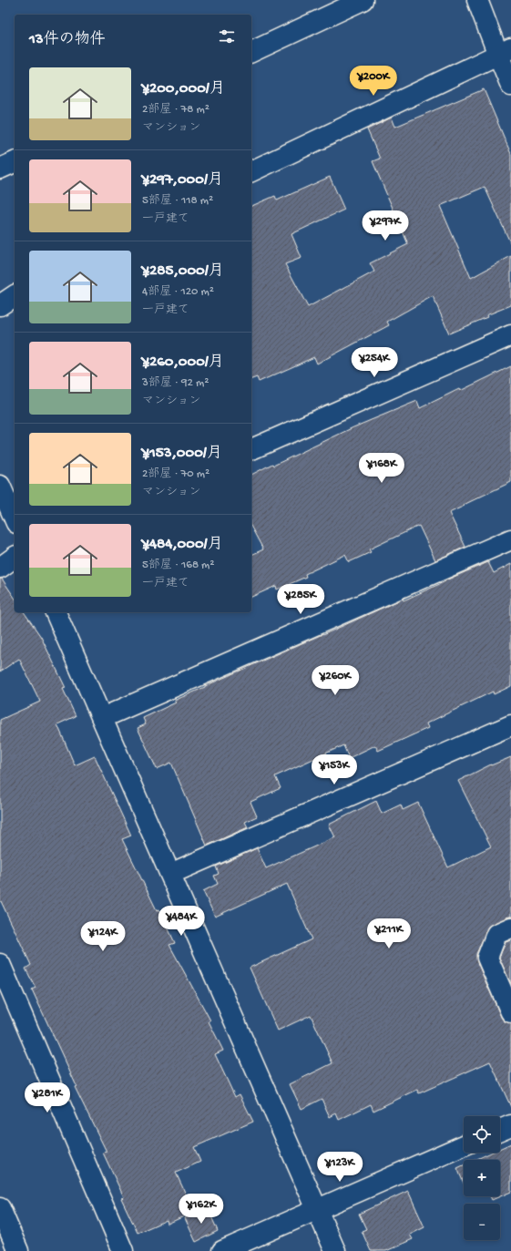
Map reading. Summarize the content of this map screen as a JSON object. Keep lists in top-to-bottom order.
{
  "page": {
    "heading": "13件の物件",
    "list": [
      {
        "name": "¥200,000/月",
        "note": "2部屋 · 78 m² · マンション"
      },
      {
        "name": "¥297,000/月",
        "note": "5部屋 · 118 m² · 一戸建て"
      },
      {
        "name": "¥285,000/月",
        "note": "4部屋 · 120 m² · 一戸建て"
      },
      {
        "name": "¥260,000/月",
        "note": "3部屋 · 92 m² · マンション"
      },
      {
        "name": "¥153,000/月",
        "note": "2部屋 · 70 m² · マンション"
      },
      {
        "name": "¥484,000/月",
        "note": "5部屋 · 168 m² · 一戸建て"
      }
    ],
    "price": [
      "¥200K",
      "¥297K",
      "¥254K",
      "¥168K",
      "¥285K",
      "¥260K",
      "¥153K",
      "¥484K",
      "¥211K",
      "¥124K",
      "¥281K",
      "¥123K",
      "¥162K"
    ],
    "map_buttons": ["+", "−"]
  }
}
